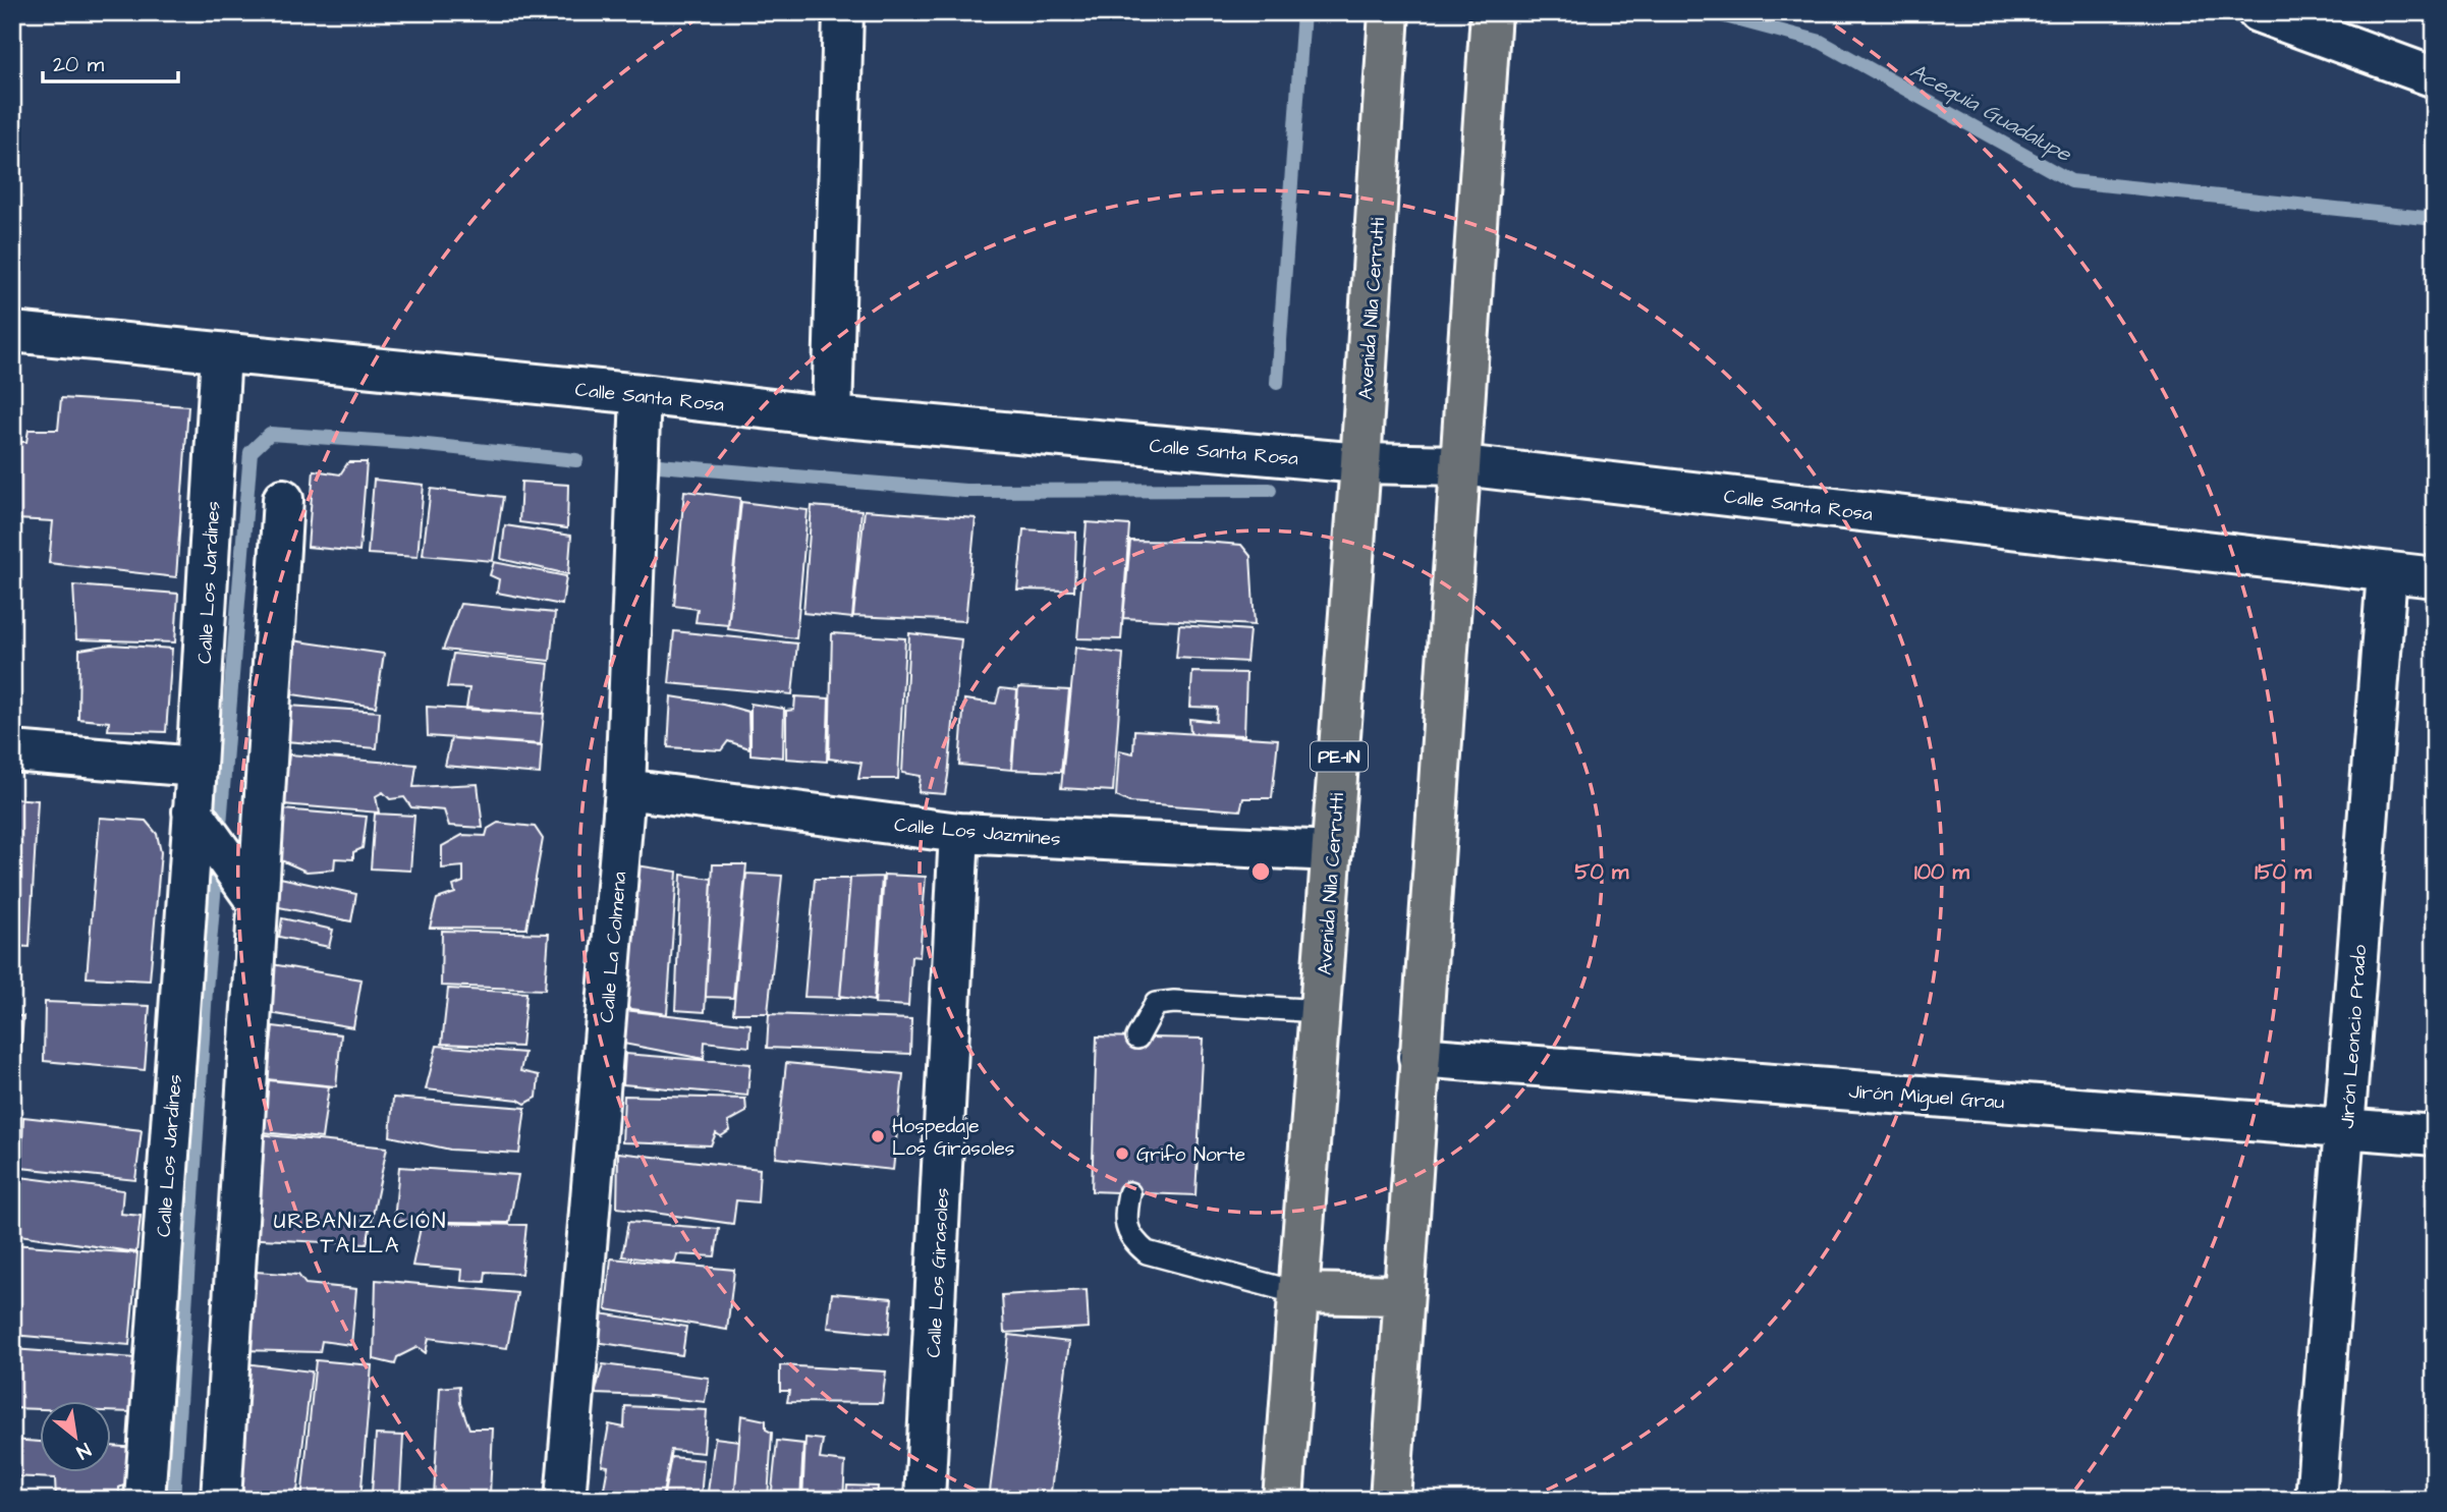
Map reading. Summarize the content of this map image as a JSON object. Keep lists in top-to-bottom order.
{
  "streets": {
    "highway": ["Avenida Nila Cerrutti", "PE-1N"],
    "street": [
      "Calle Santa Rosa",
      "Calle Los Jardines",
      "Calle Los Jazmines",
      "Calle La Colmena",
      "Jirón Leoncio Prado",
      "Jirón Miguel Grau",
      "Calle Los Girasoles"
    ]
  },
  "crossings": [
    ["Avenida Nila Cerrutti", "Calle Santa Rosa"],
    ["Avenida Nila Cerrutti", "Calle Los Jazmines"],
    ["Calle Santa Rosa", "Calle Los Jardines"],
    ["Calle Santa Rosa", "Calle La Colmena"],
    ["Calle Santa Rosa", "Jirón Leoncio Prado"],
    ["Calle Los Jazmines", "Calle La Colmena"],
    ["Calle Los Jazmines", "Calle Los Girasoles"],
    ["Jirón Leoncio Prado", "Jirón Miguel Grau"]
  ],
  "districts": ["URBANIZACIÓN TALLA"],
  "water": ["Acequia Guadalupe"],
  "places": ["Hospedaje Los Girasoles", "Grifo Norte"],
  "scale_bar": "20 m",
  "north": "bottom right",
  "rings": ["50 m", "100 m", "150 m"]
}
